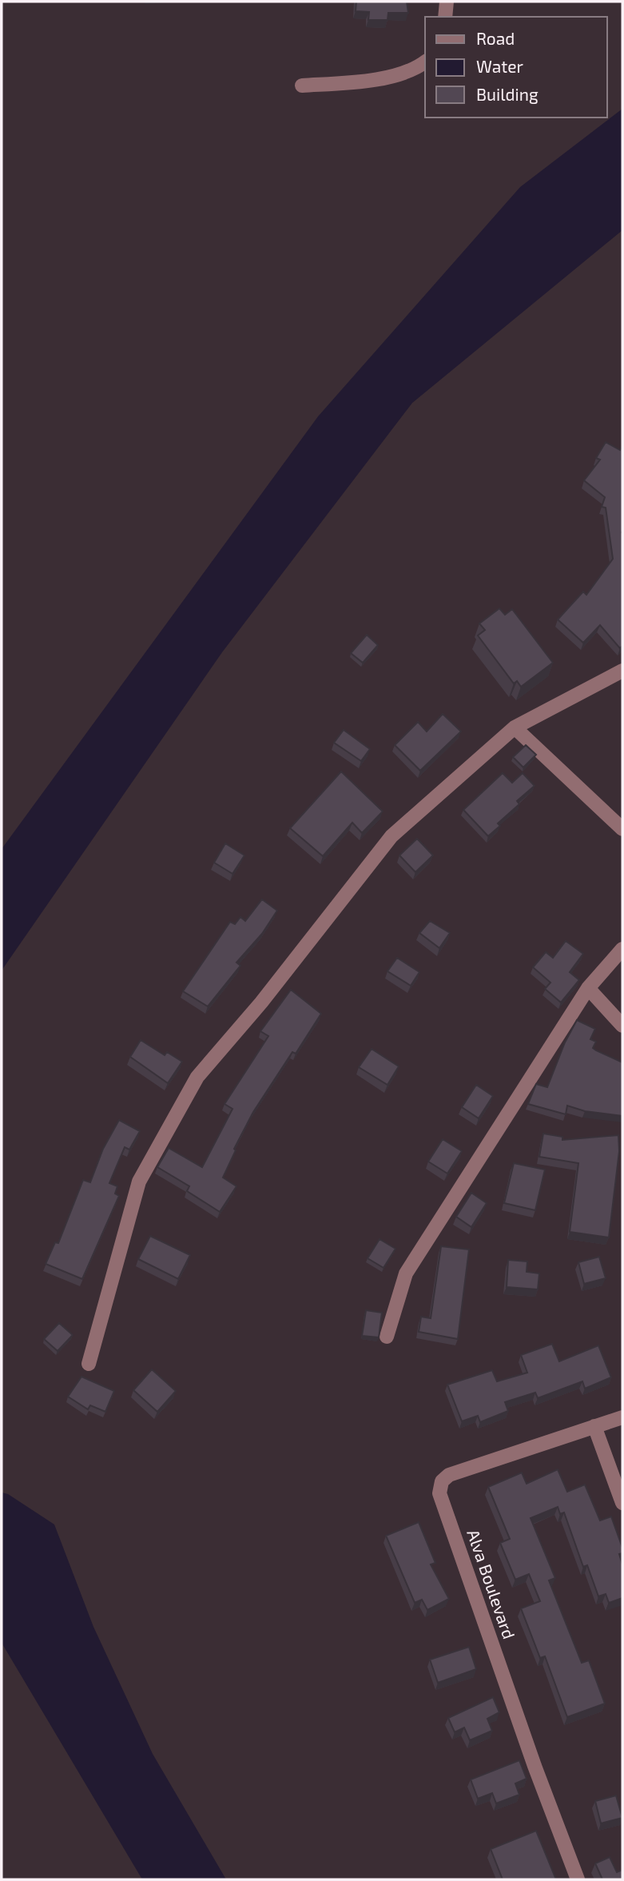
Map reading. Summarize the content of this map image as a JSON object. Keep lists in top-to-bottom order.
{
  "streets": {
    "street": ["Alva Boulevard"]
  },
  "legend": ["Road", "Water", "Building"]
}
